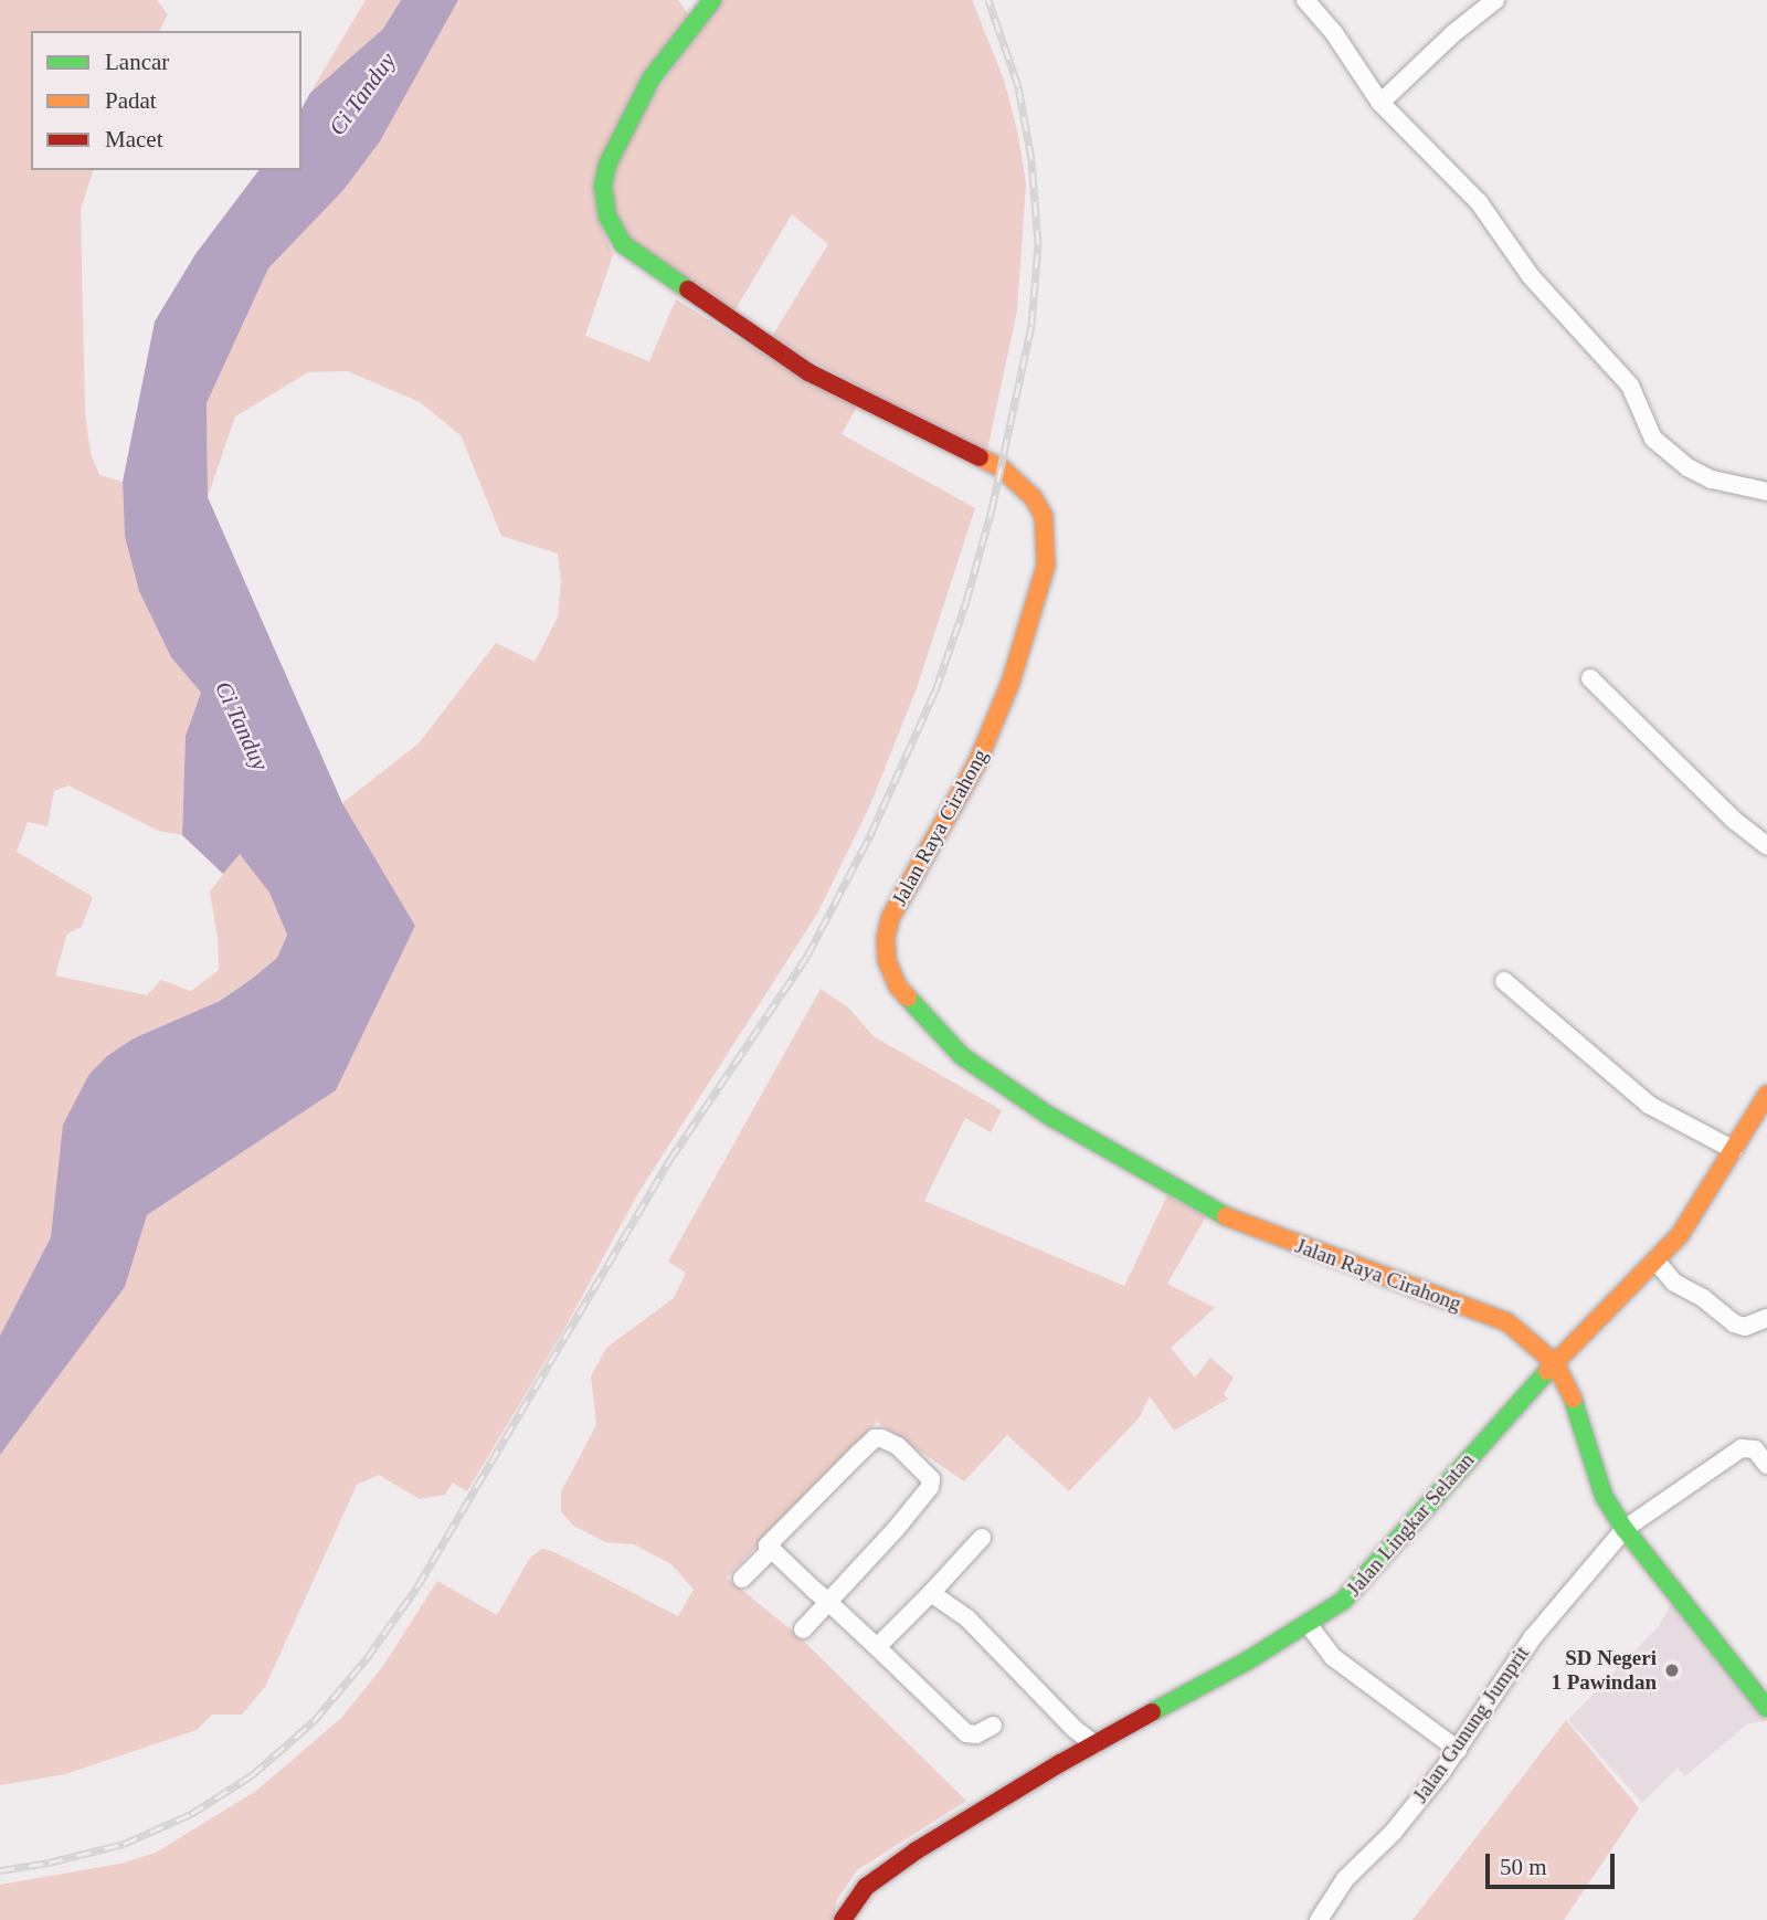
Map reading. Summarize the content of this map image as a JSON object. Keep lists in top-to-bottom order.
{
  "streets": {
    "street": ["Jalan Raya Cirahong", "Jalan Lingkar Selatan", "Jalan Gunung Jumprit"]
  },
  "crossings": [
    ["Jalan Raya Cirahong", "Jalan Lingkar Selatan"],
    ["Jalan Raya Cirahong", "Jalan Gunung Jumprit"]
  ],
  "water": ["Ci Tanduy"],
  "places": ["SD Negeri 1 Pawindan"],
  "legend": ["Lancar", "Padat", "Macet"],
  "scale_bar": "50 m"
}
